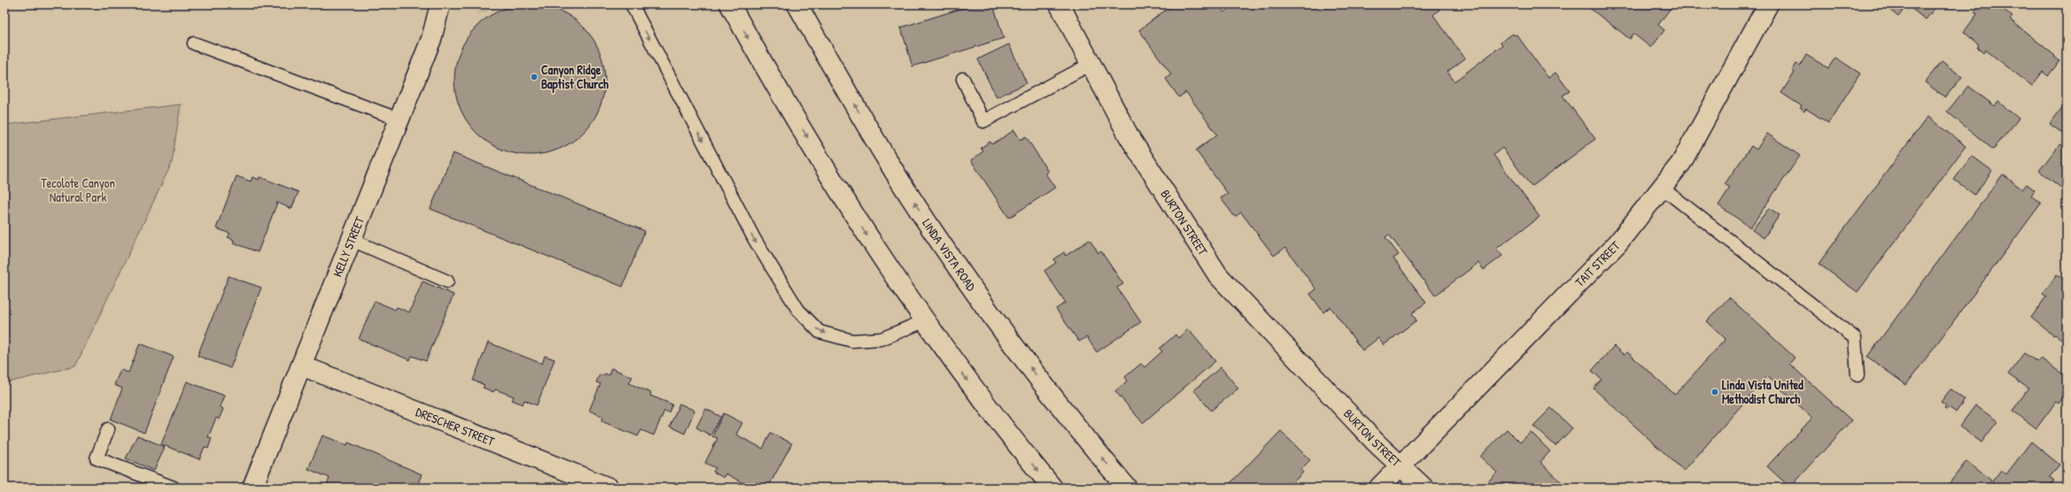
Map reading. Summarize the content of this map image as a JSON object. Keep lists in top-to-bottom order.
{
  "streets": {
    "street": [
      "BURTON STREET",
      "KELLY STREET",
      "LINDA VISTA ROAD",
      "TAIT STREET",
      "DRESCHER STREET"
    ]
  },
  "crossings": [
    ["BURTON STREET", "TAIT STREET"],
    ["KELLY STREET", "DRESCHER STREET"]
  ],
  "parks": ["Tecolote Canyon Natural Park"],
  "places": ["Canyon Ridge Baptist Church", "Linda Vista United Methodist Church"]
}
